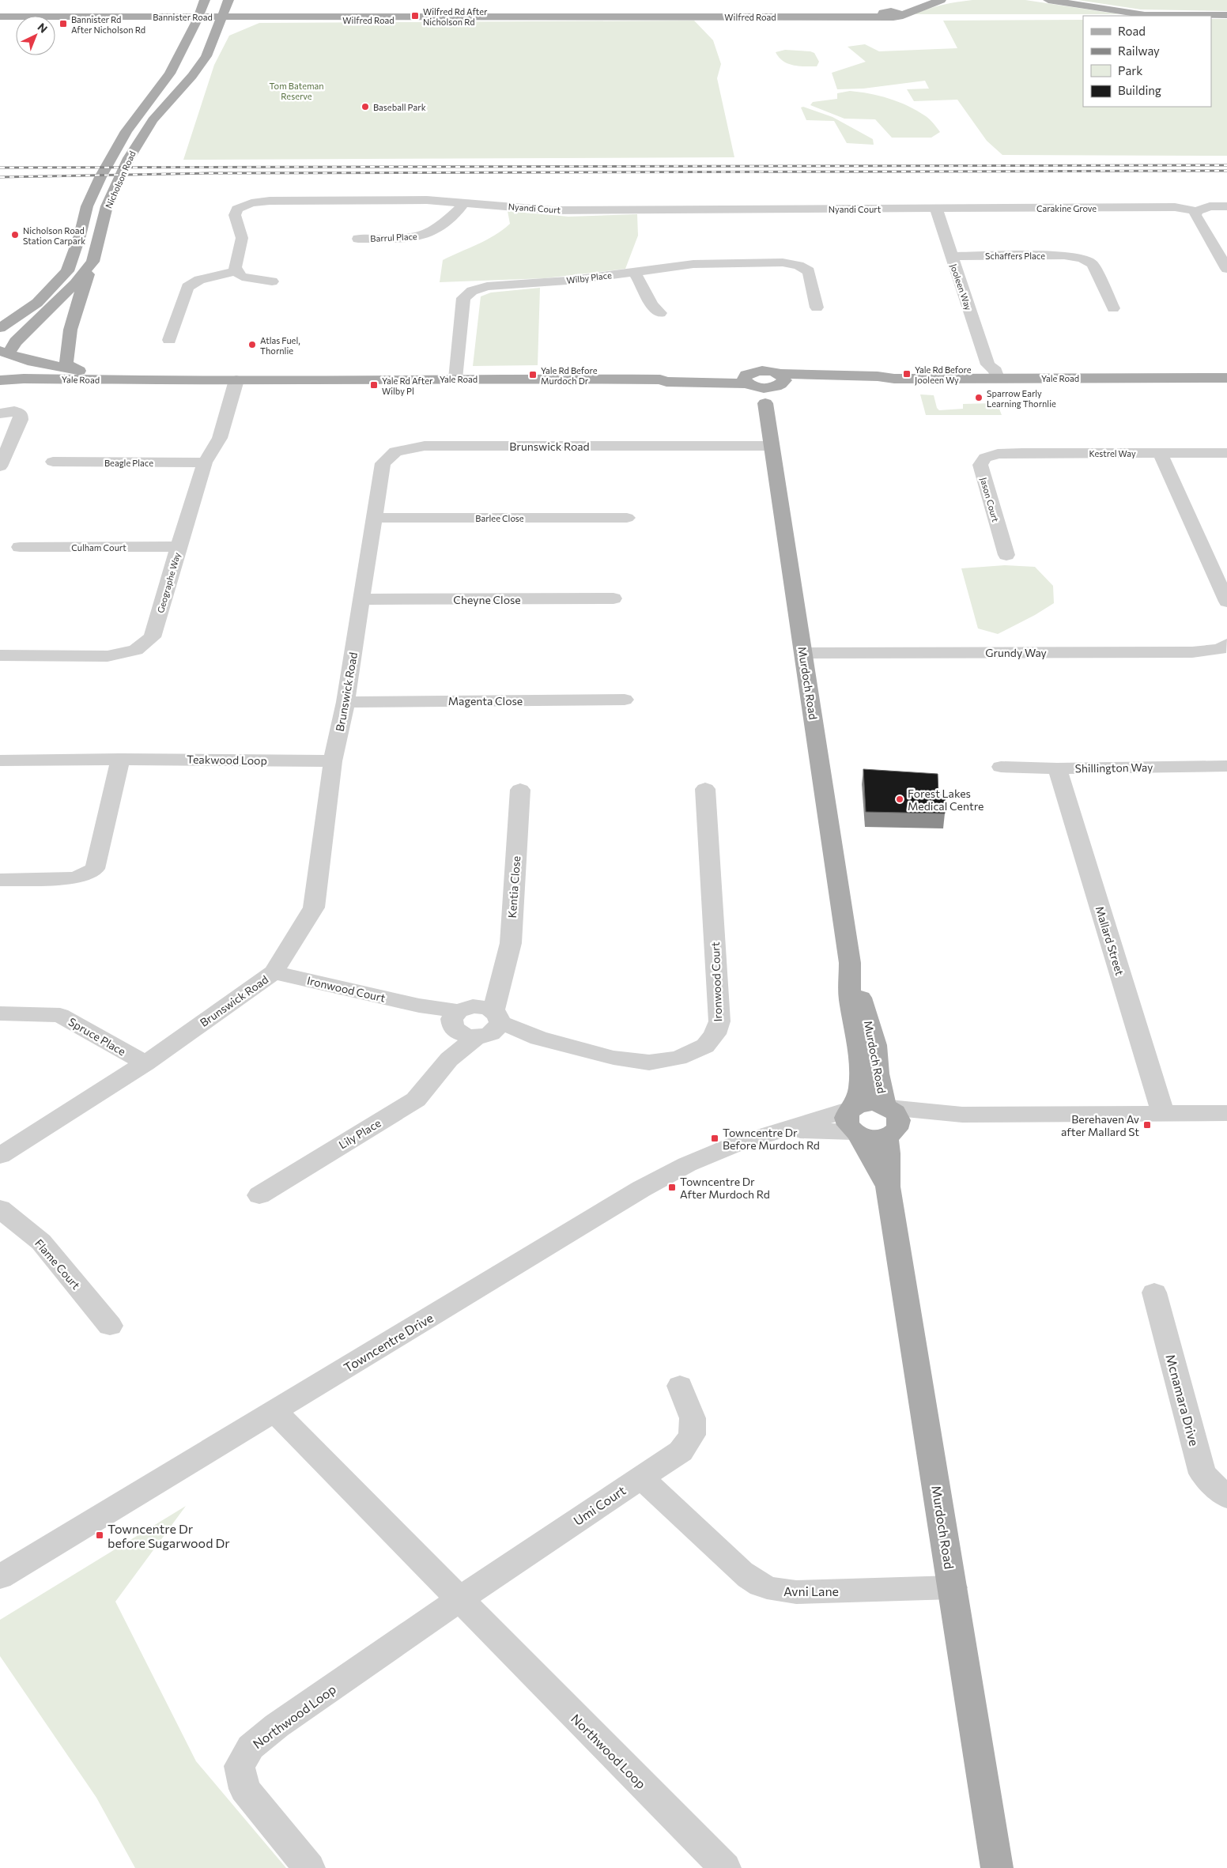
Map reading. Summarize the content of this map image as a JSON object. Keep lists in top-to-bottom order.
{
  "streets": {
    "main road": [
      "Bannister Road",
      "Wilfred Road",
      "Nicholson Road",
      "Yale Road",
      "Murdoch Road"
    ],
    "street": [
      "Nyandi Court",
      "Carakine Grove",
      "Barrul Place",
      "Schaffers Place",
      "Wilby Place",
      "Jooleen Way",
      "Brunswick Road",
      "Kestrel Way",
      "Beagle Place",
      "Jason Court",
      "Barlee Close",
      "Culham Court",
      "Geographe Way",
      "Cheyne Close",
      "Grundy Way",
      "Magenta Close",
      "Teakwood Loop",
      "Shillington Way",
      "Kentia Close",
      "Mallard Street",
      "Ironwood Court",
      "Spruce Place",
      "Lily Place",
      "Flame Court",
      "Towncentre Drive",
      "Mcnamara Drive",
      "Umi Court",
      "Avni Lane",
      "Northwood Loop"
    ]
  },
  "crossings": [
    ["Bannister Road", "Wilfred Road"],
    ["Bannister Road", "Nicholson Road"],
    ["Wilfred Road", "Nicholson Road"],
    ["Nicholson Road", "Yale Road"],
    ["Nyandi Court", "Carakine Grove"],
    ["Nyandi Court", "Barrul Place"],
    ["Nyandi Court", "Jooleen Way"],
    ["Carakine Grove", "Jooleen Way"],
    ["Schaffers Place", "Jooleen Way"],
    ["Wilby Place", "Yale Road"],
    ["Jooleen Way", "Yale Road"],
    ["Yale Road", "Geographe Way"],
    ["Yale Road", "Murdoch Road"],
    ["Brunswick Road", "Barlee Close"],
    ["Brunswick Road", "Cheyne Close"],
    ["Brunswick Road", "Murdoch Road"],
    ["Brunswick Road", "Magenta Close"],
    ["Brunswick Road", "Teakwood Loop"],
    ["Brunswick Road", "Ironwood Court"],
    ["Brunswick Road", "Spruce Place"],
    ["Kestrel Way", "Jason Court"],
    ["Beagle Place", "Geographe Way"],
    ["Culham Court", "Geographe Way"],
    ["Grundy Way", "Murdoch Road"],
    ["Murdoch Road", "Towncentre Drive"],
    ["Murdoch Road", "Avni Lane"],
    ["Shillington Way", "Mallard Street"],
    ["Kentia Close", "Ironwood Court"],
    ["Kentia Close", "Lily Place"],
    ["Ironwood Court", "Lily Place"],
    ["Towncentre Drive", "Northwood Loop"],
    ["Umi Court", "Avni Lane"],
    ["Umi Court", "Northwood Loop"]
  ],
  "parks": ["Tom Bateman Reserve"],
  "places": {
    "transit": [
      "Wilfred Rd After Nicholson Rd",
      "Bannister Rd After Nicholson Rd",
      "Yale Rd Before Jooleen Wy",
      "Yale Rd Before Murdoch Dr",
      "Yale Rd After Wilby Pl",
      "Berehaven Av after Mallard St",
      "Towncentre Dr Before Murdoch Rd",
      "Towncentre Dr After Murdoch Rd",
      "Towncentre Dr before Sugarwood Dr"
    ],
    "other": [
      "Baseball Park",
      "Nicholson Road Station Carpark",
      "Atlas Fuel, Thornlie",
      "Sparrow Early Learning Thornlie",
      "Forest Lakes Medical Centre"
    ]
  },
  "legend": [
    "Road",
    "Railway",
    "Park",
    "Building"
  ],
  "north": "top right"
}
